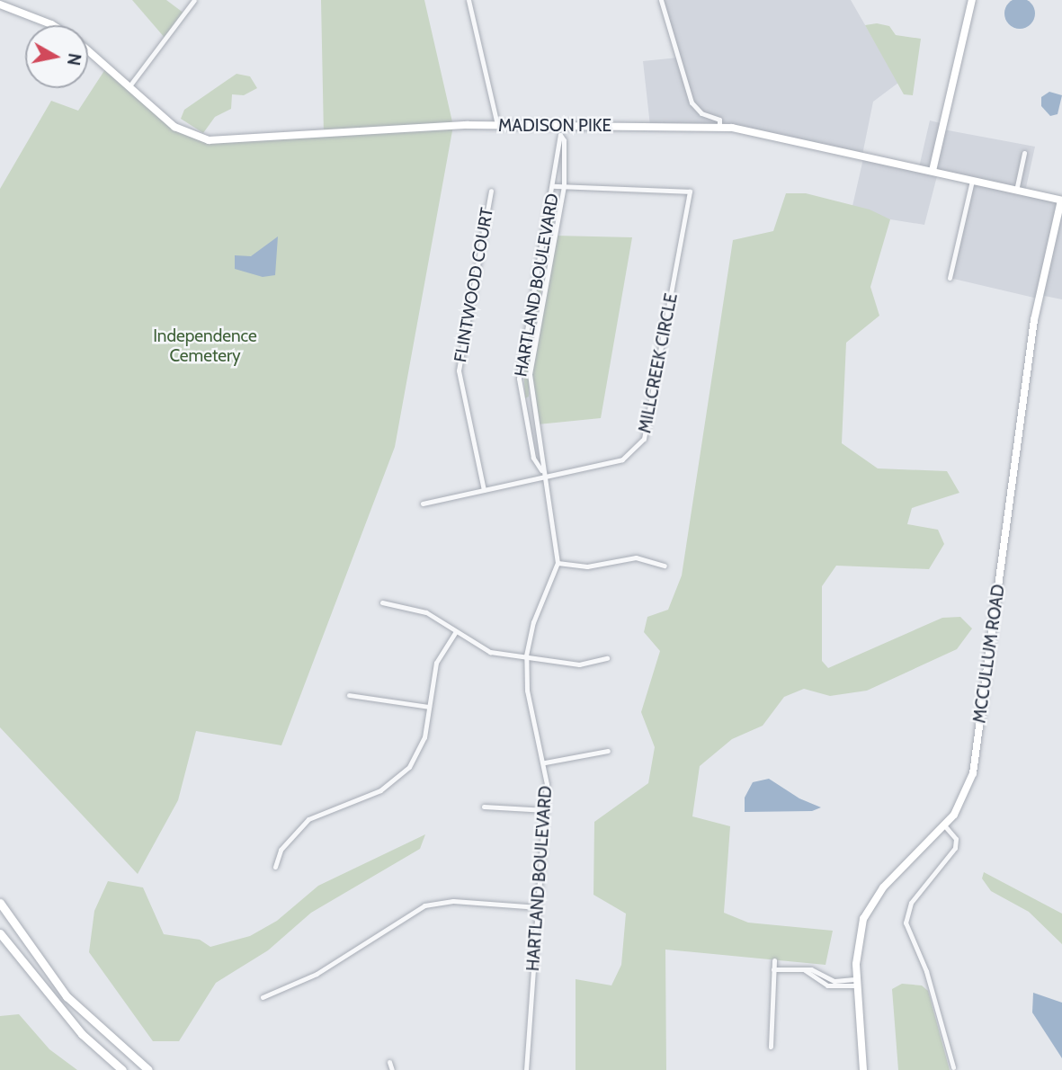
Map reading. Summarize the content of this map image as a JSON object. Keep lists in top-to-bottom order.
{
  "streets": {
    "main road": ["MADISON PIKE", "MCCULLUM ROAD"],
    "street": ["FLINTWOOD COURT", "HARTLAND BOULEVARD", "MILLCREEK CIRCLE"]
  },
  "crossings": [
    ["MADISON PIKE", "HARTLAND BOULEVARD"],
    ["MADISON PIKE", "MCCULLUM ROAD"],
    ["FLINTWOOD COURT", "MILLCREEK CIRCLE"],
    ["HARTLAND BOULEVARD", "MILLCREEK CIRCLE"]
  ],
  "parks": ["Independence Cemetery"],
  "north": "right"
}
